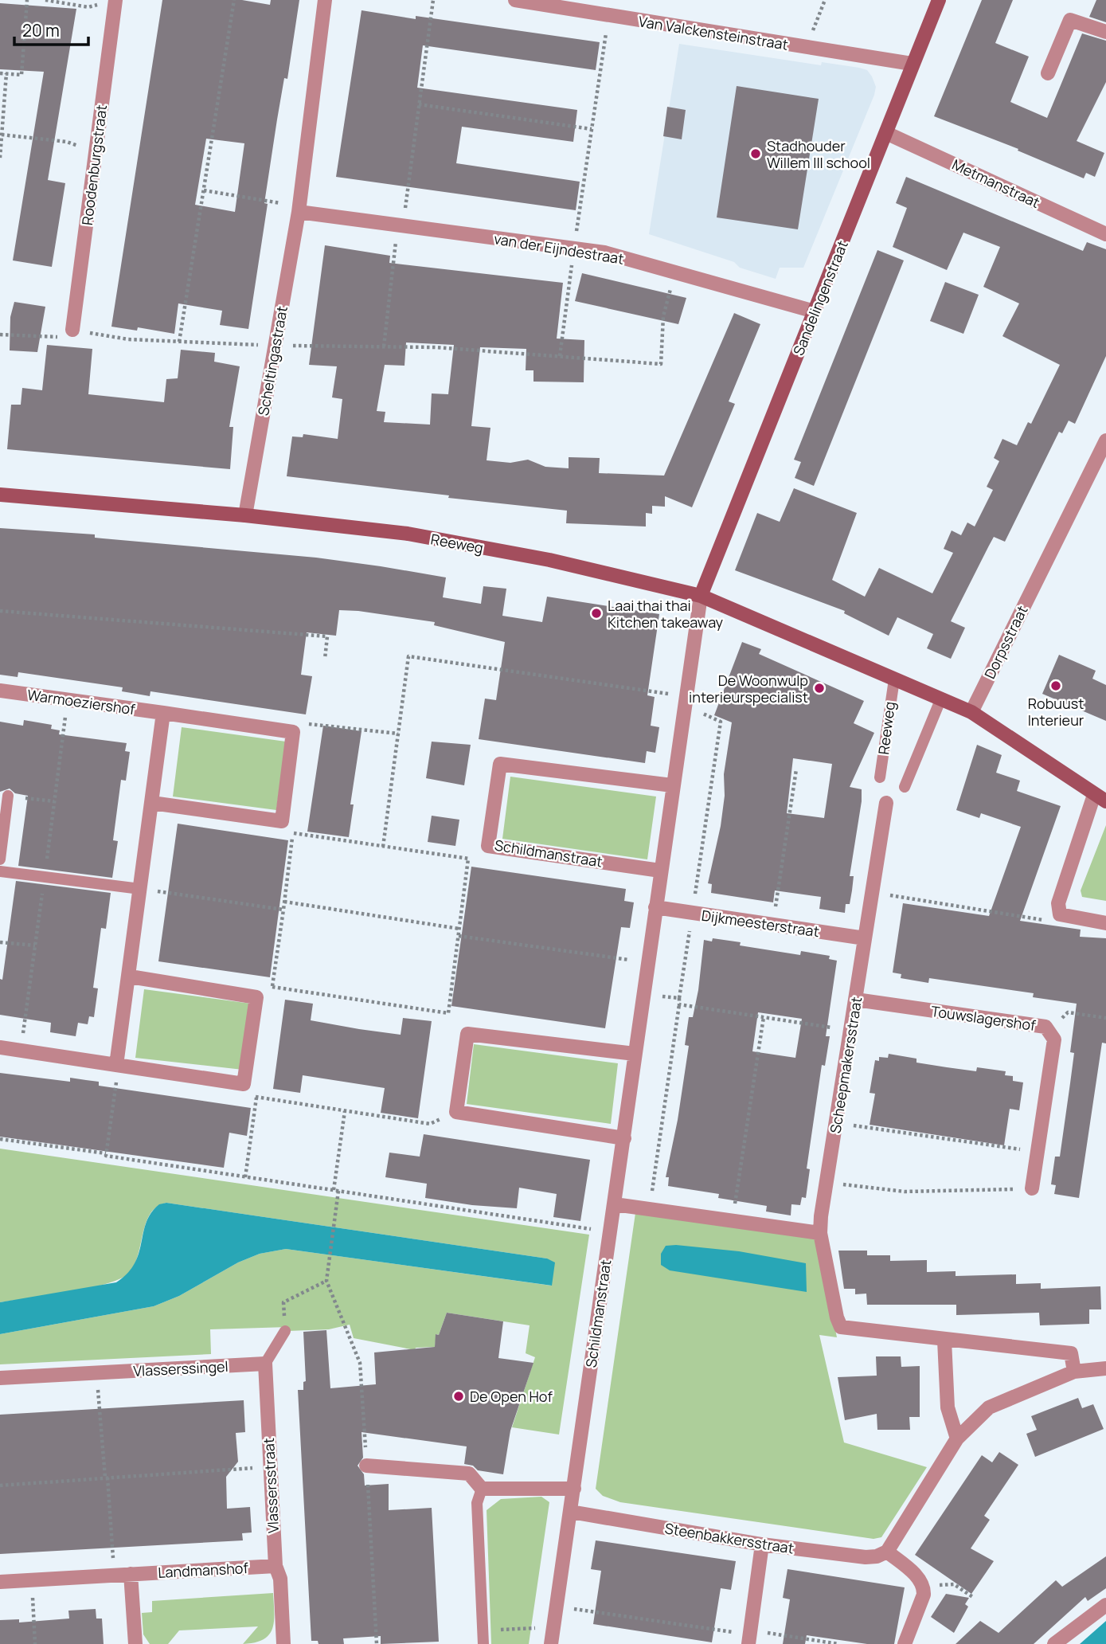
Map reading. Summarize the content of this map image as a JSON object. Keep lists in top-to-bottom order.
{
  "streets": {
    "street": [
      "Van Valckensteinstraat",
      "Roodenburgstraat",
      "Metmanstraat",
      "van der Eijndestraat",
      "Sandelingenstraat",
      "Scheltingastraat",
      "Reeweg",
      "Dorpsstraat",
      "Warmoeziershof",
      "Schildmanstraat",
      "Dijkmeesterstraat",
      "Touwslagershof",
      "Scheepmakersstraat",
      "Vlasserssingel",
      "Vlassersstraat",
      "Steenbakkersstraat",
      "Landmanshof"
    ]
  },
  "crossings": [
    ["Van Valckensteinstraat", "Sandelingenstraat"],
    ["Metmanstraat", "Sandelingenstraat"],
    ["van der Eijndestraat", "Sandelingenstraat"],
    ["van der Eijndestraat", "Scheltingastraat"],
    ["Sandelingenstraat", "Reeweg"],
    ["Sandelingenstraat", "Schildmanstraat"],
    ["Scheltingastraat", "Reeweg"],
    ["Reeweg", "Dorpsstraat"],
    ["Reeweg", "Schildmanstraat"],
    ["Schildmanstraat", "Dijkmeesterstraat"],
    ["Schildmanstraat", "Steenbakkersstraat"],
    ["Dijkmeesterstraat", "Scheepmakersstraat"],
    ["Touwslagershof", "Scheepmakersstraat"],
    ["Vlasserssingel", "Vlassersstraat"],
    ["Vlassersstraat", "Landmanshof"]
  ],
  "places": [
    "Stadhouder Willem III school",
    "Laai thai thai Kitchen takeaway",
    "Robuust Interieur",
    "De Woonwulp interieurspecialist",
    "De Open Hof"
  ],
  "scale_bar": "20 m"
}
